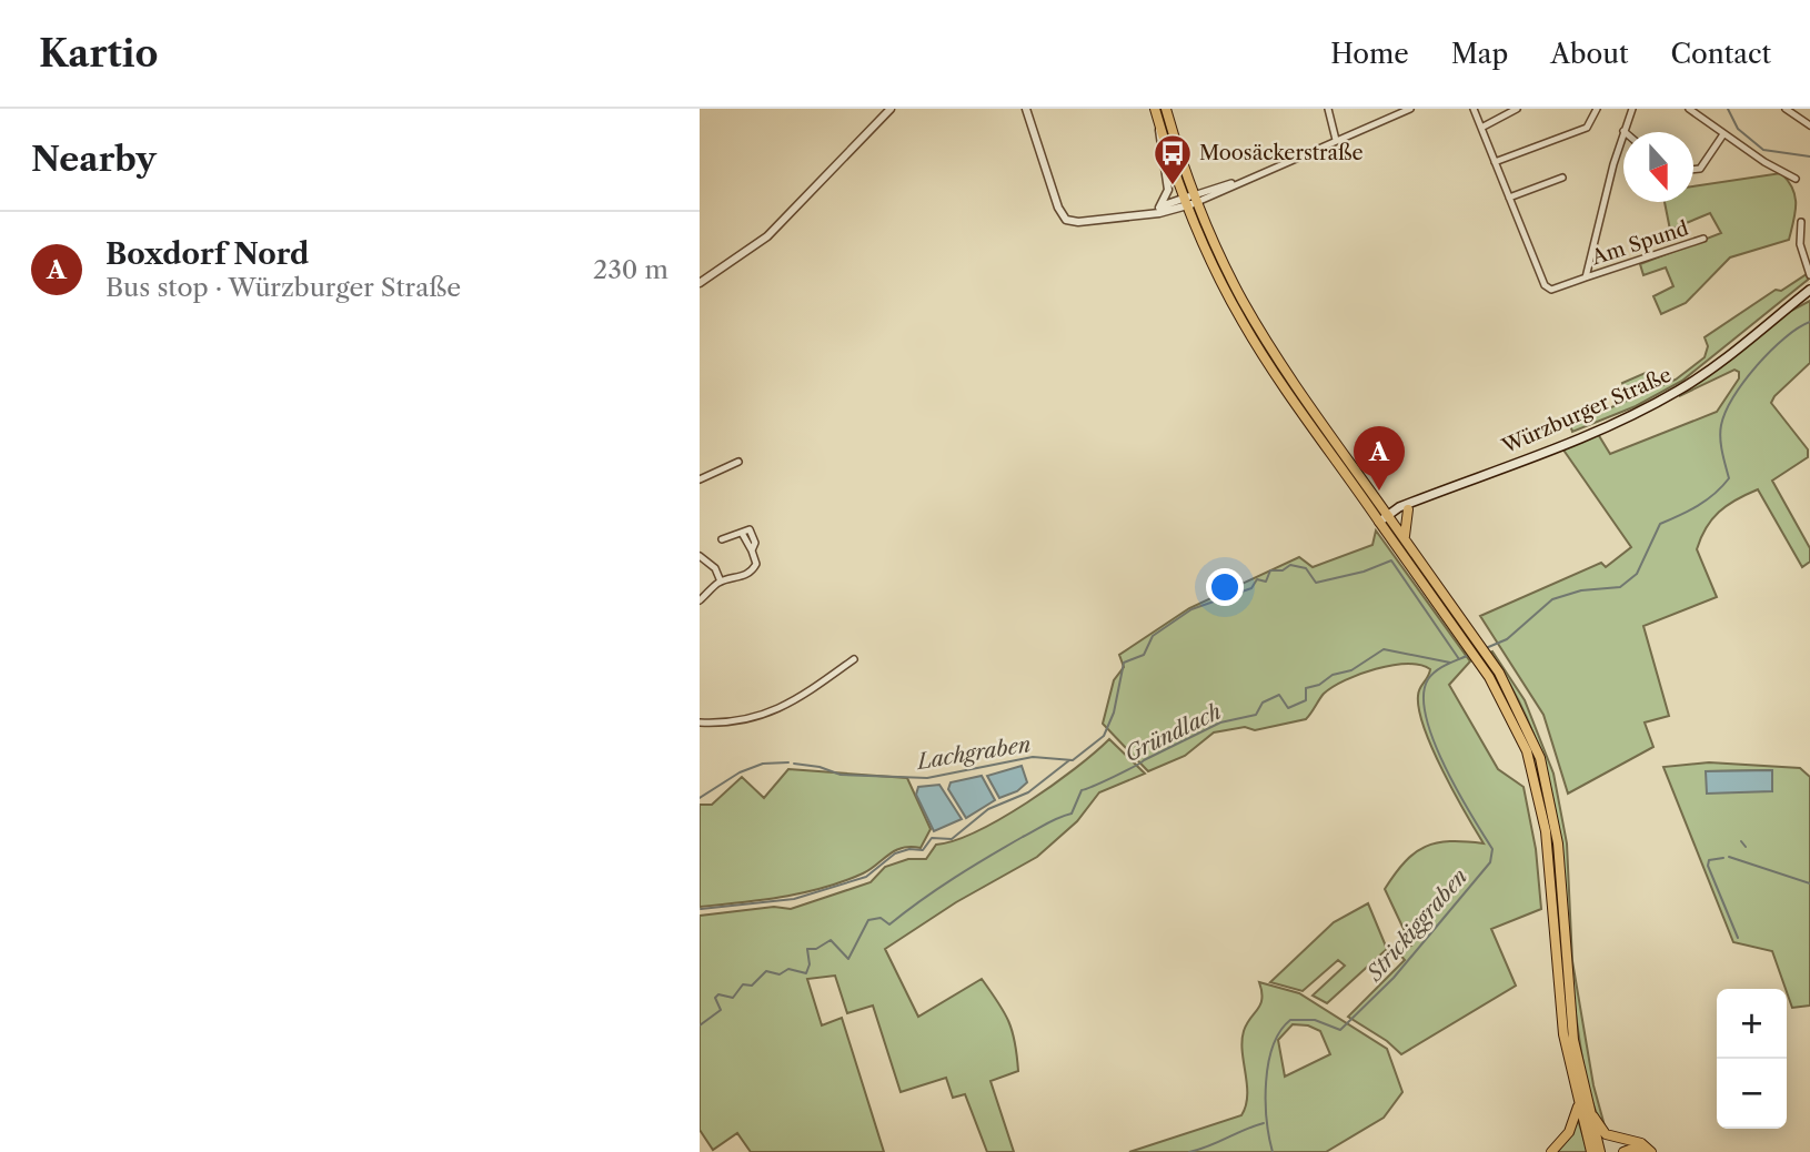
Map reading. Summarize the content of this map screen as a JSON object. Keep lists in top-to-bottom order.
{
  "streets": {
    "main road": ["Würzburger Straße"],
    "street": ["Am Spund"]
  },
  "water": ["Gründlach", "Lachgraben", "Strickiggraben"],
  "places": {
    "bus stop": ["Moosäckerstraße"]
  },
  "north": "bottom",
  "page": {
    "header": "Kartio",
    "nav": [
      "Home",
      "Map",
      "About",
      "Contact"
    ],
    "heading": "Nearby",
    "list": [
      {
        "mark": "A",
        "name": "Boxdorf Nord",
        "note": "Bus stop · Würzburger Straße",
        "value": "230 m"
      }
    ],
    "pins": "A",
    "map_buttons": ["+", "−"]
  }
}
